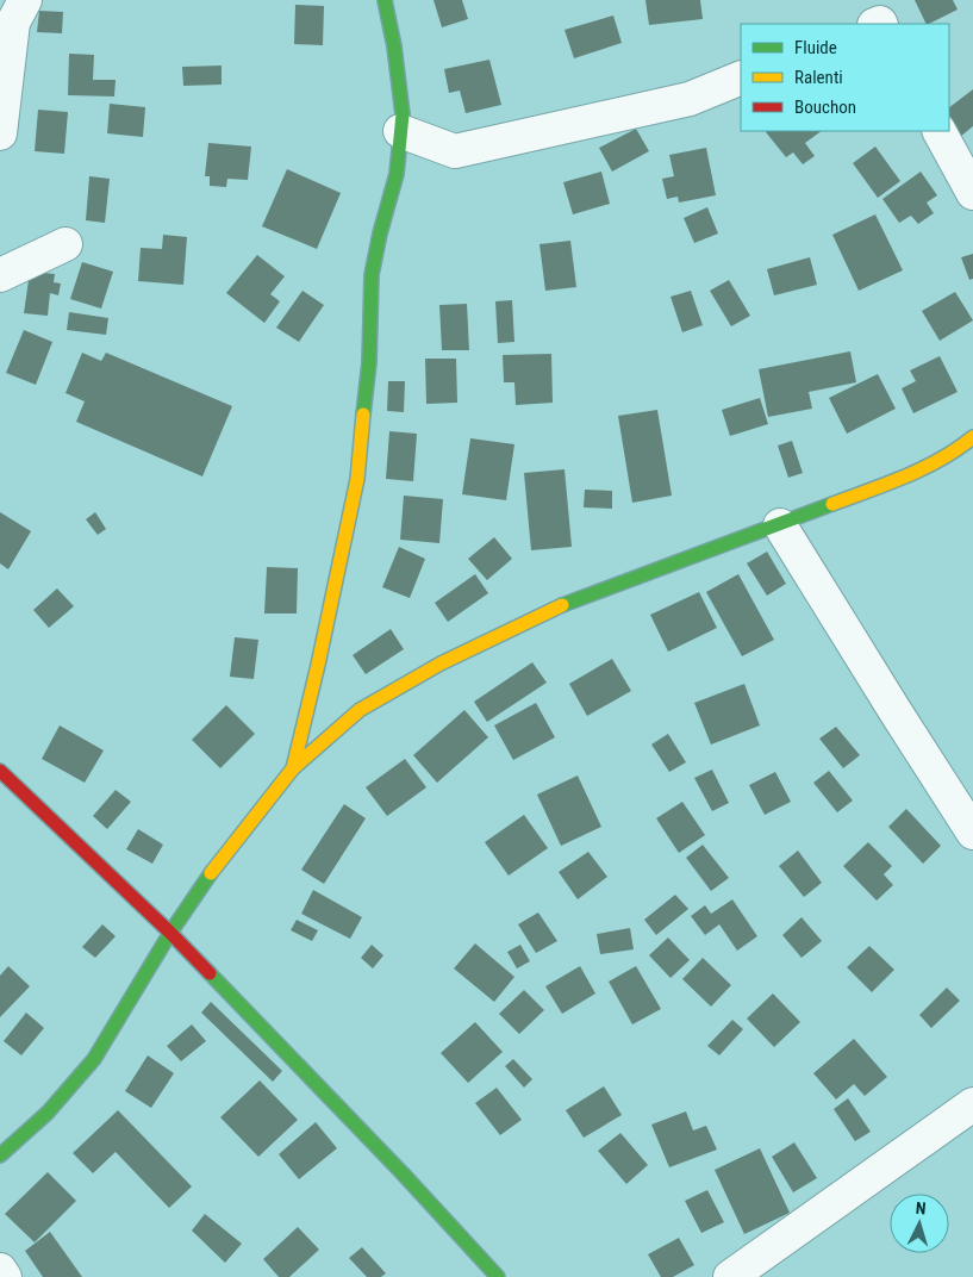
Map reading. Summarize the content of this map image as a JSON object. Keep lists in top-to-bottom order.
{
  "legend": ["Fluide", "Ralenti", "Bouchon"],
  "north": "top"
}
